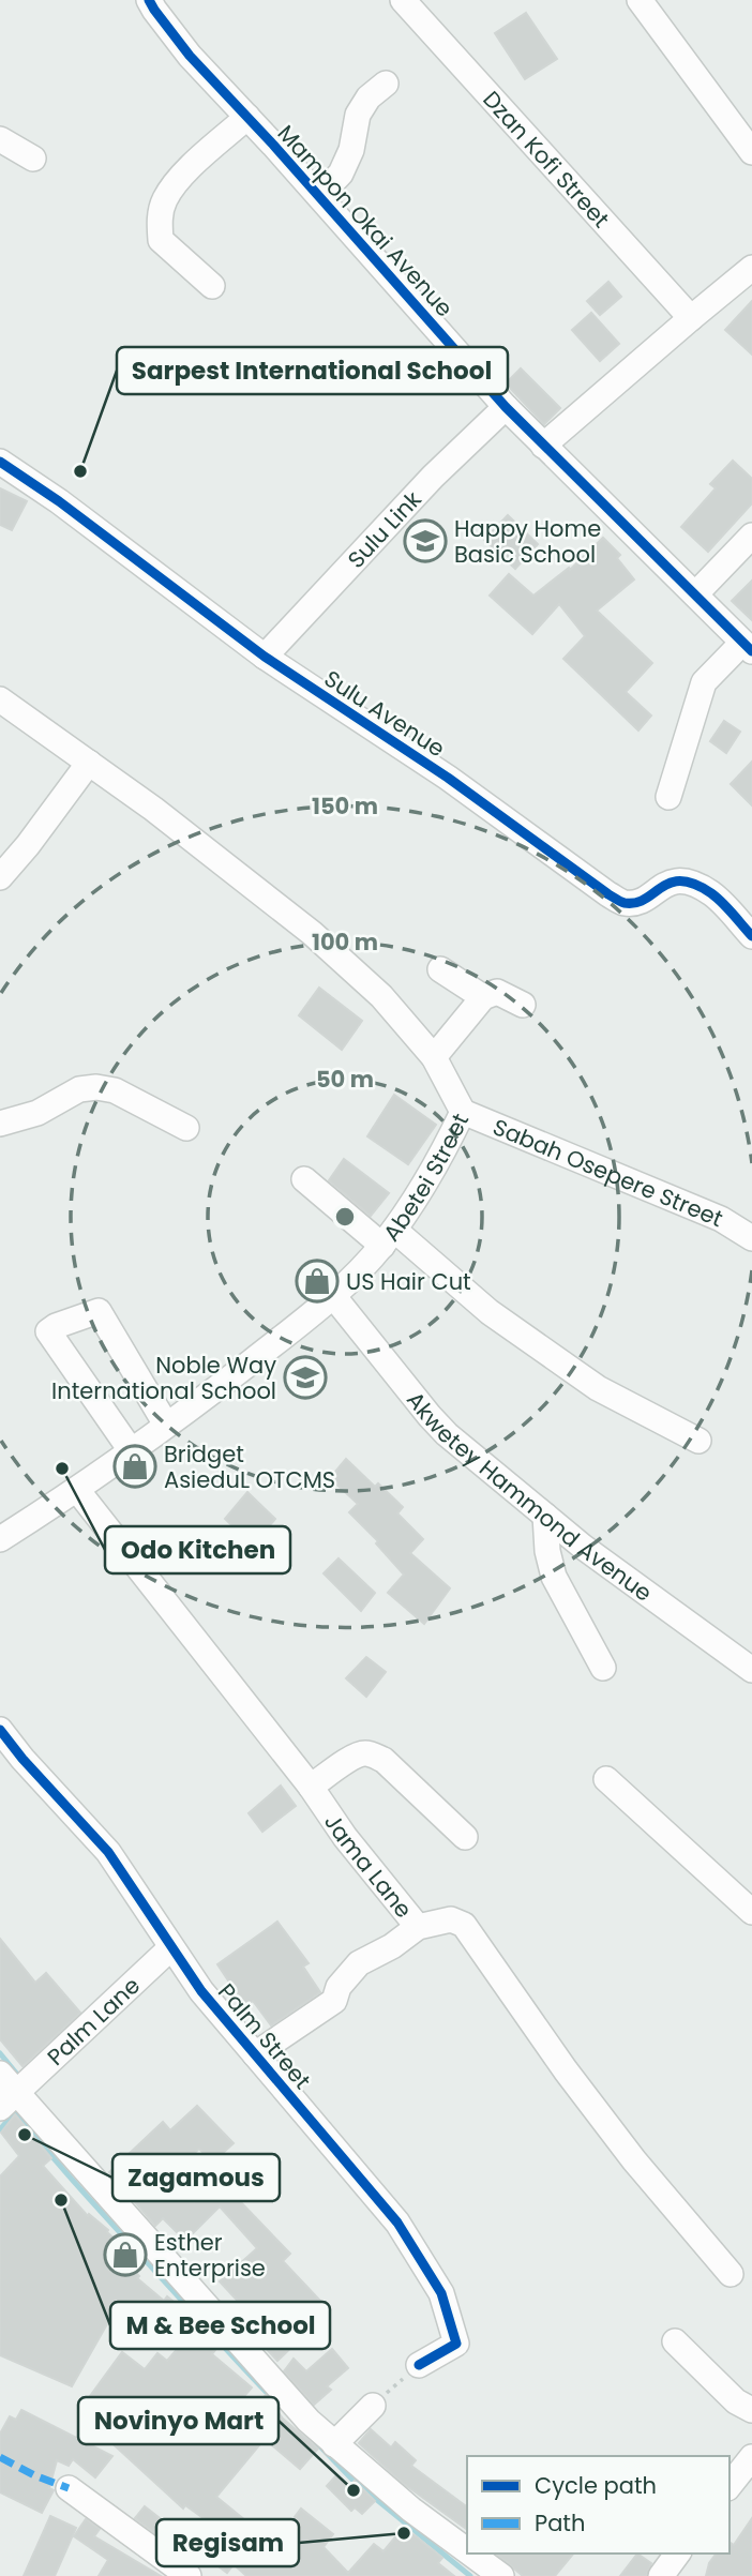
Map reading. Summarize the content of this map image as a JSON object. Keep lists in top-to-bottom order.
{
  "streets": {
    "street": [
      "Dzan Kofi Street",
      "Mampon Okai Avenue",
      "Sulu Link",
      "Sulu Avenue",
      "Sabah Osepere Street",
      "Abetei Street",
      "Akwetey Hammond Avenue",
      "Jama Lane",
      "Palm Lane",
      "Palm Street"
    ]
  },
  "crossings": [
    ["Mampon Okai Avenue", "Sulu Link"],
    ["Sulu Link", "Sulu Avenue"],
    ["Sabah Osepere Street", "Abetei Street"],
    ["Abetei Street", "Akwetey Hammond Avenue"],
    ["Abetei Street", "Jama Lane"],
    ["Palm Lane", "Palm Street"]
  ],
  "places": {
    "other": [
      "Sarpest International School",
      "Odo Kitchen",
      "Zagamous",
      "M & Bee School",
      "Novinyo Mart",
      "Regisam"
    ],
    "school or university": ["Happy Home Basic School", "Noble Way International School"],
    "shop": ["US Hair Cut", "Bridget AsieduL OTCMS", "Esther Enterprise"]
  },
  "legend": ["Cycle path", "Path"],
  "rings": ["150 m", "100 m", "50 m"]
}
